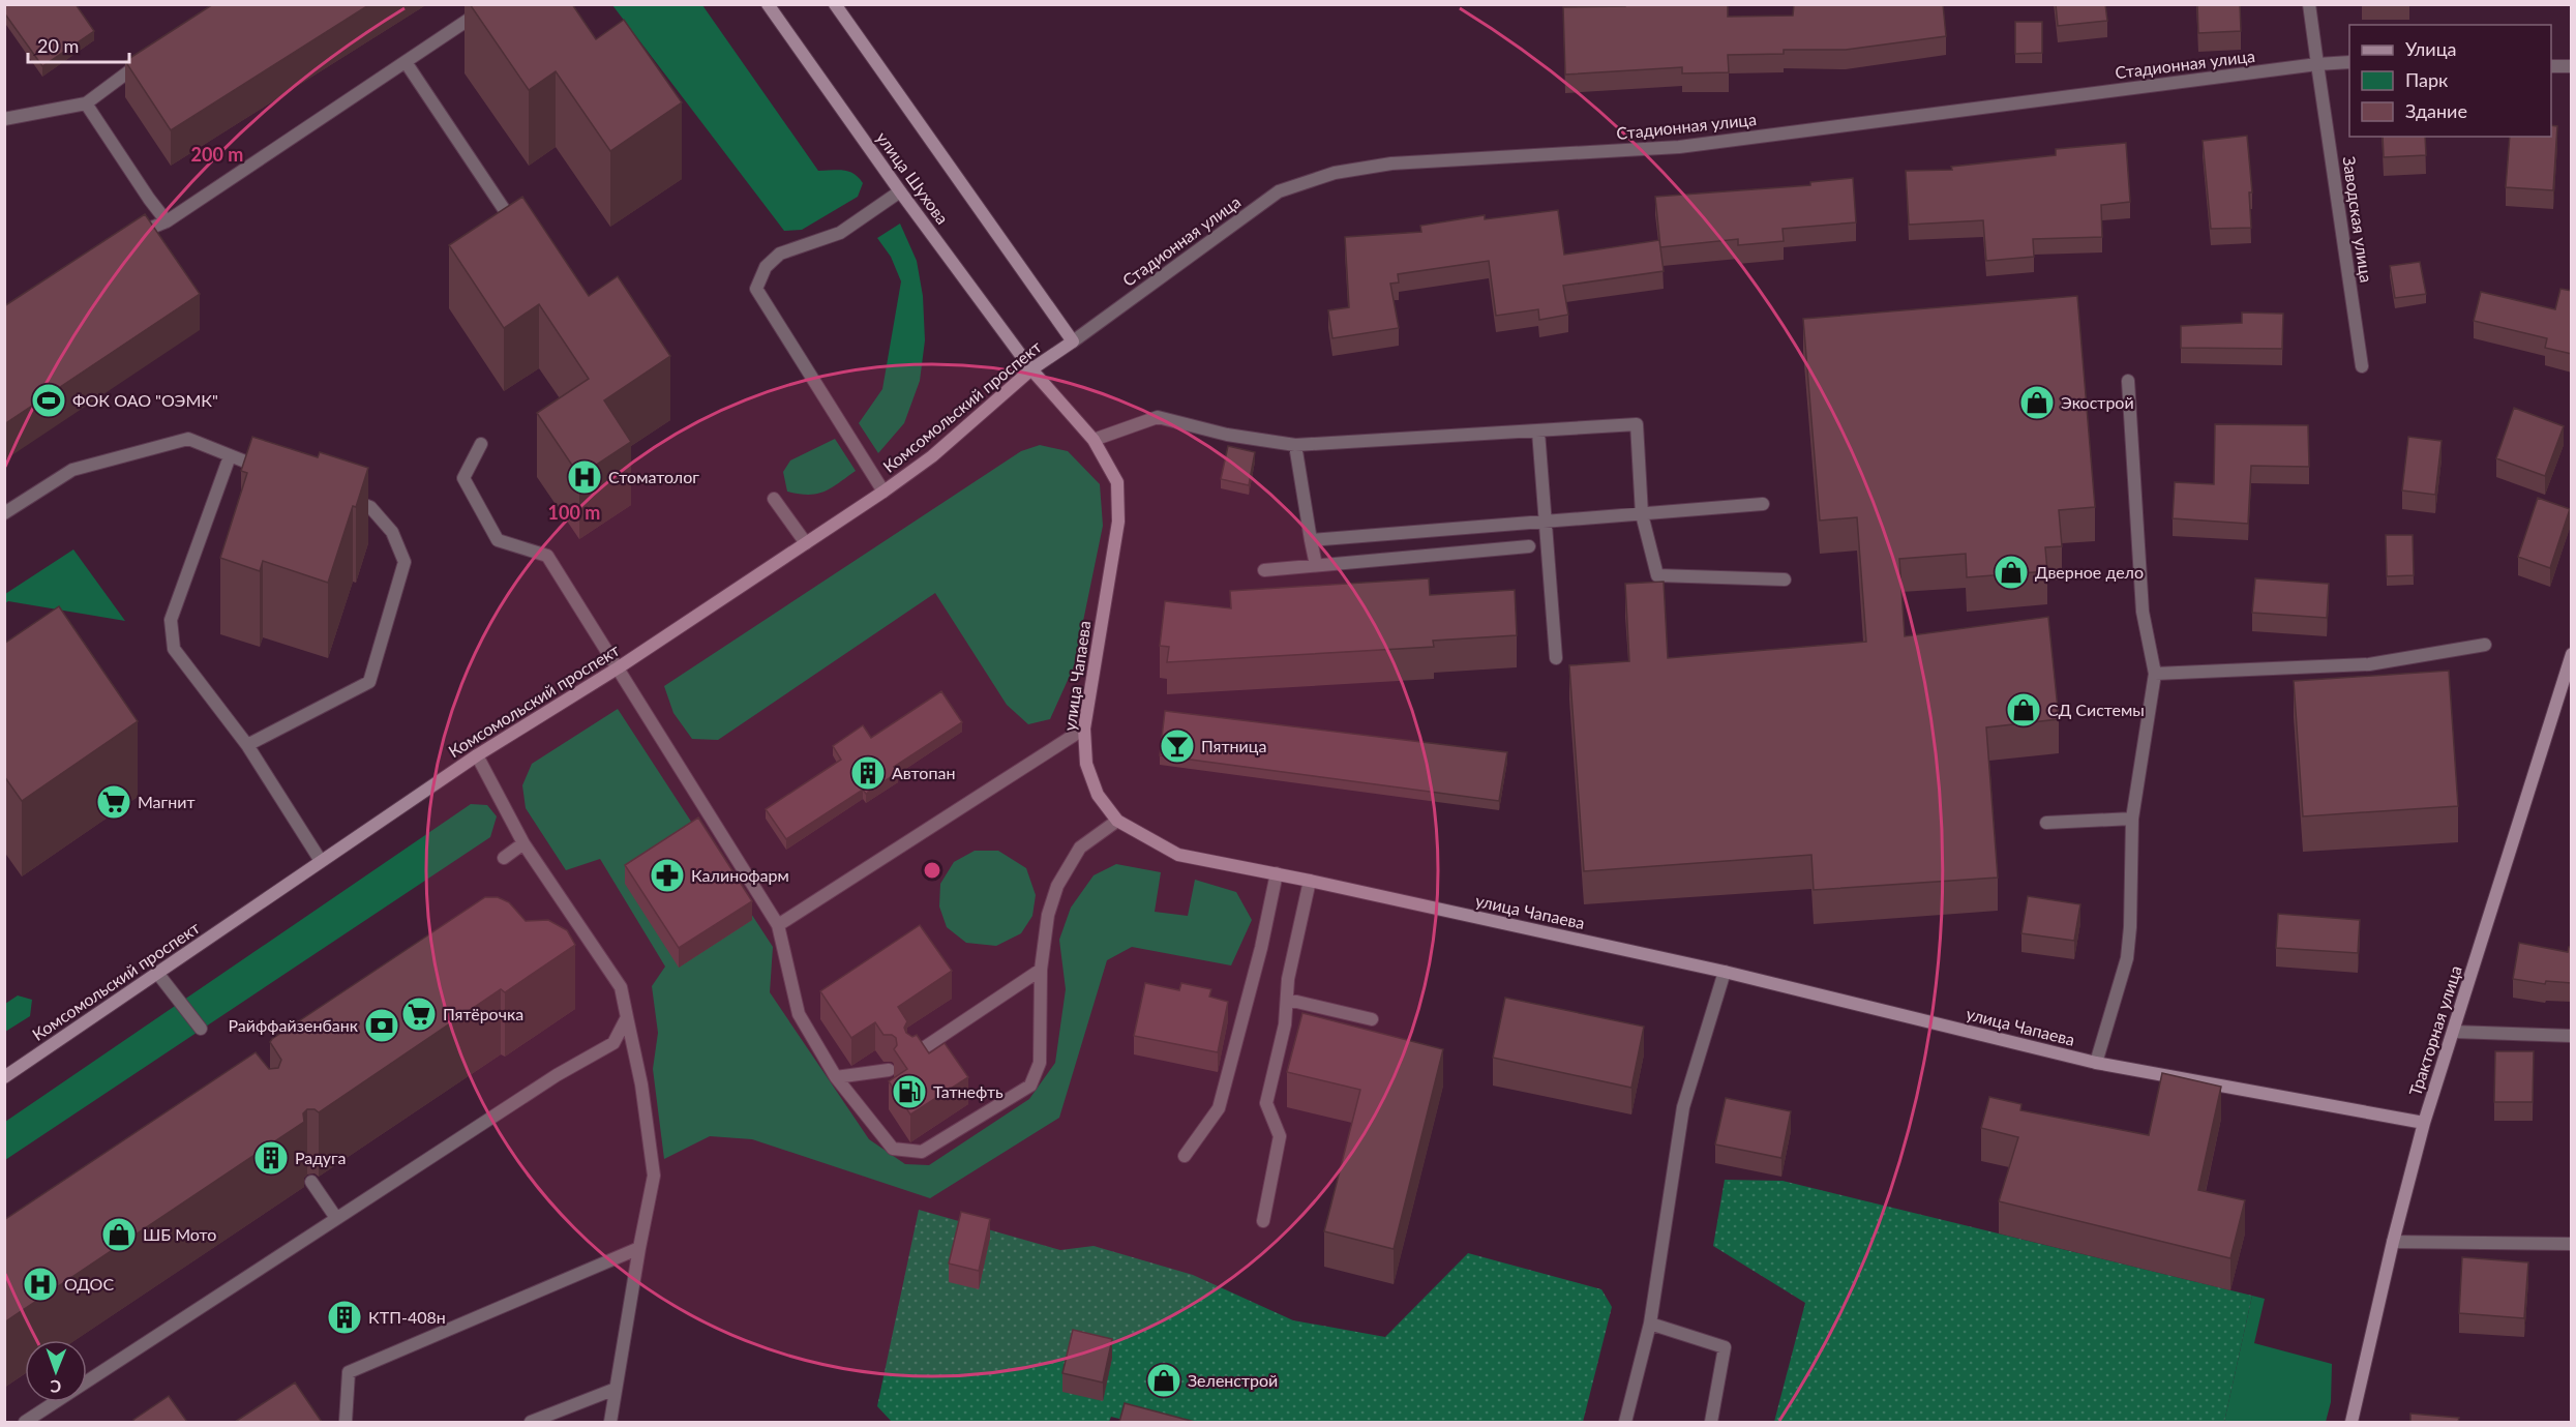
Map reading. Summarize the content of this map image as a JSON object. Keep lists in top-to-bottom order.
{
  "streets": {
    "main road": [
      "улица Шухова",
      "Комсомольский проспект",
      "улица Чапаева",
      "Тракторная улица"
    ],
    "street": ["Стадионная улица", "Заводская улица"]
  },
  "crossings": [
    ["Стадионная улица", "Заводская улица"],
    ["Стадионная улица", "Комсомольский проспект"],
    ["улица Шухова", "Комсомольский проспект"],
    ["улица Шухова", "улица Чапаева"],
    ["Комсомольский проспект", "улица Чапаева"],
    ["улица Чапаева", "Тракторная улица"]
  ],
  "places": {
    "sports": ["ФОК ОАО \"ОЭМК\""],
    "shop": [
      "Экострой",
      "Дверное дело",
      "СД Системы",
      "ШБ Мото",
      "Зеленстрой"
    ],
    "hospital": ["Стоматолог", "ОДОС"],
    "bar": ["Пятница"],
    "building": ["Автопан", "Радуга", "КТП-408н"],
    "supermarket": ["Магнит", "Пятёрочка"],
    "pharmacy": ["Калинофарм"],
    "bank": ["Райффайзенбанк"],
    "fuel station": ["Татнефть"]
  },
  "legend": ["Улица", "Парк", "Здание"],
  "scale_bar": "20 m",
  "north": "bottom",
  "rings": ["200 m", "100 m"]
}
